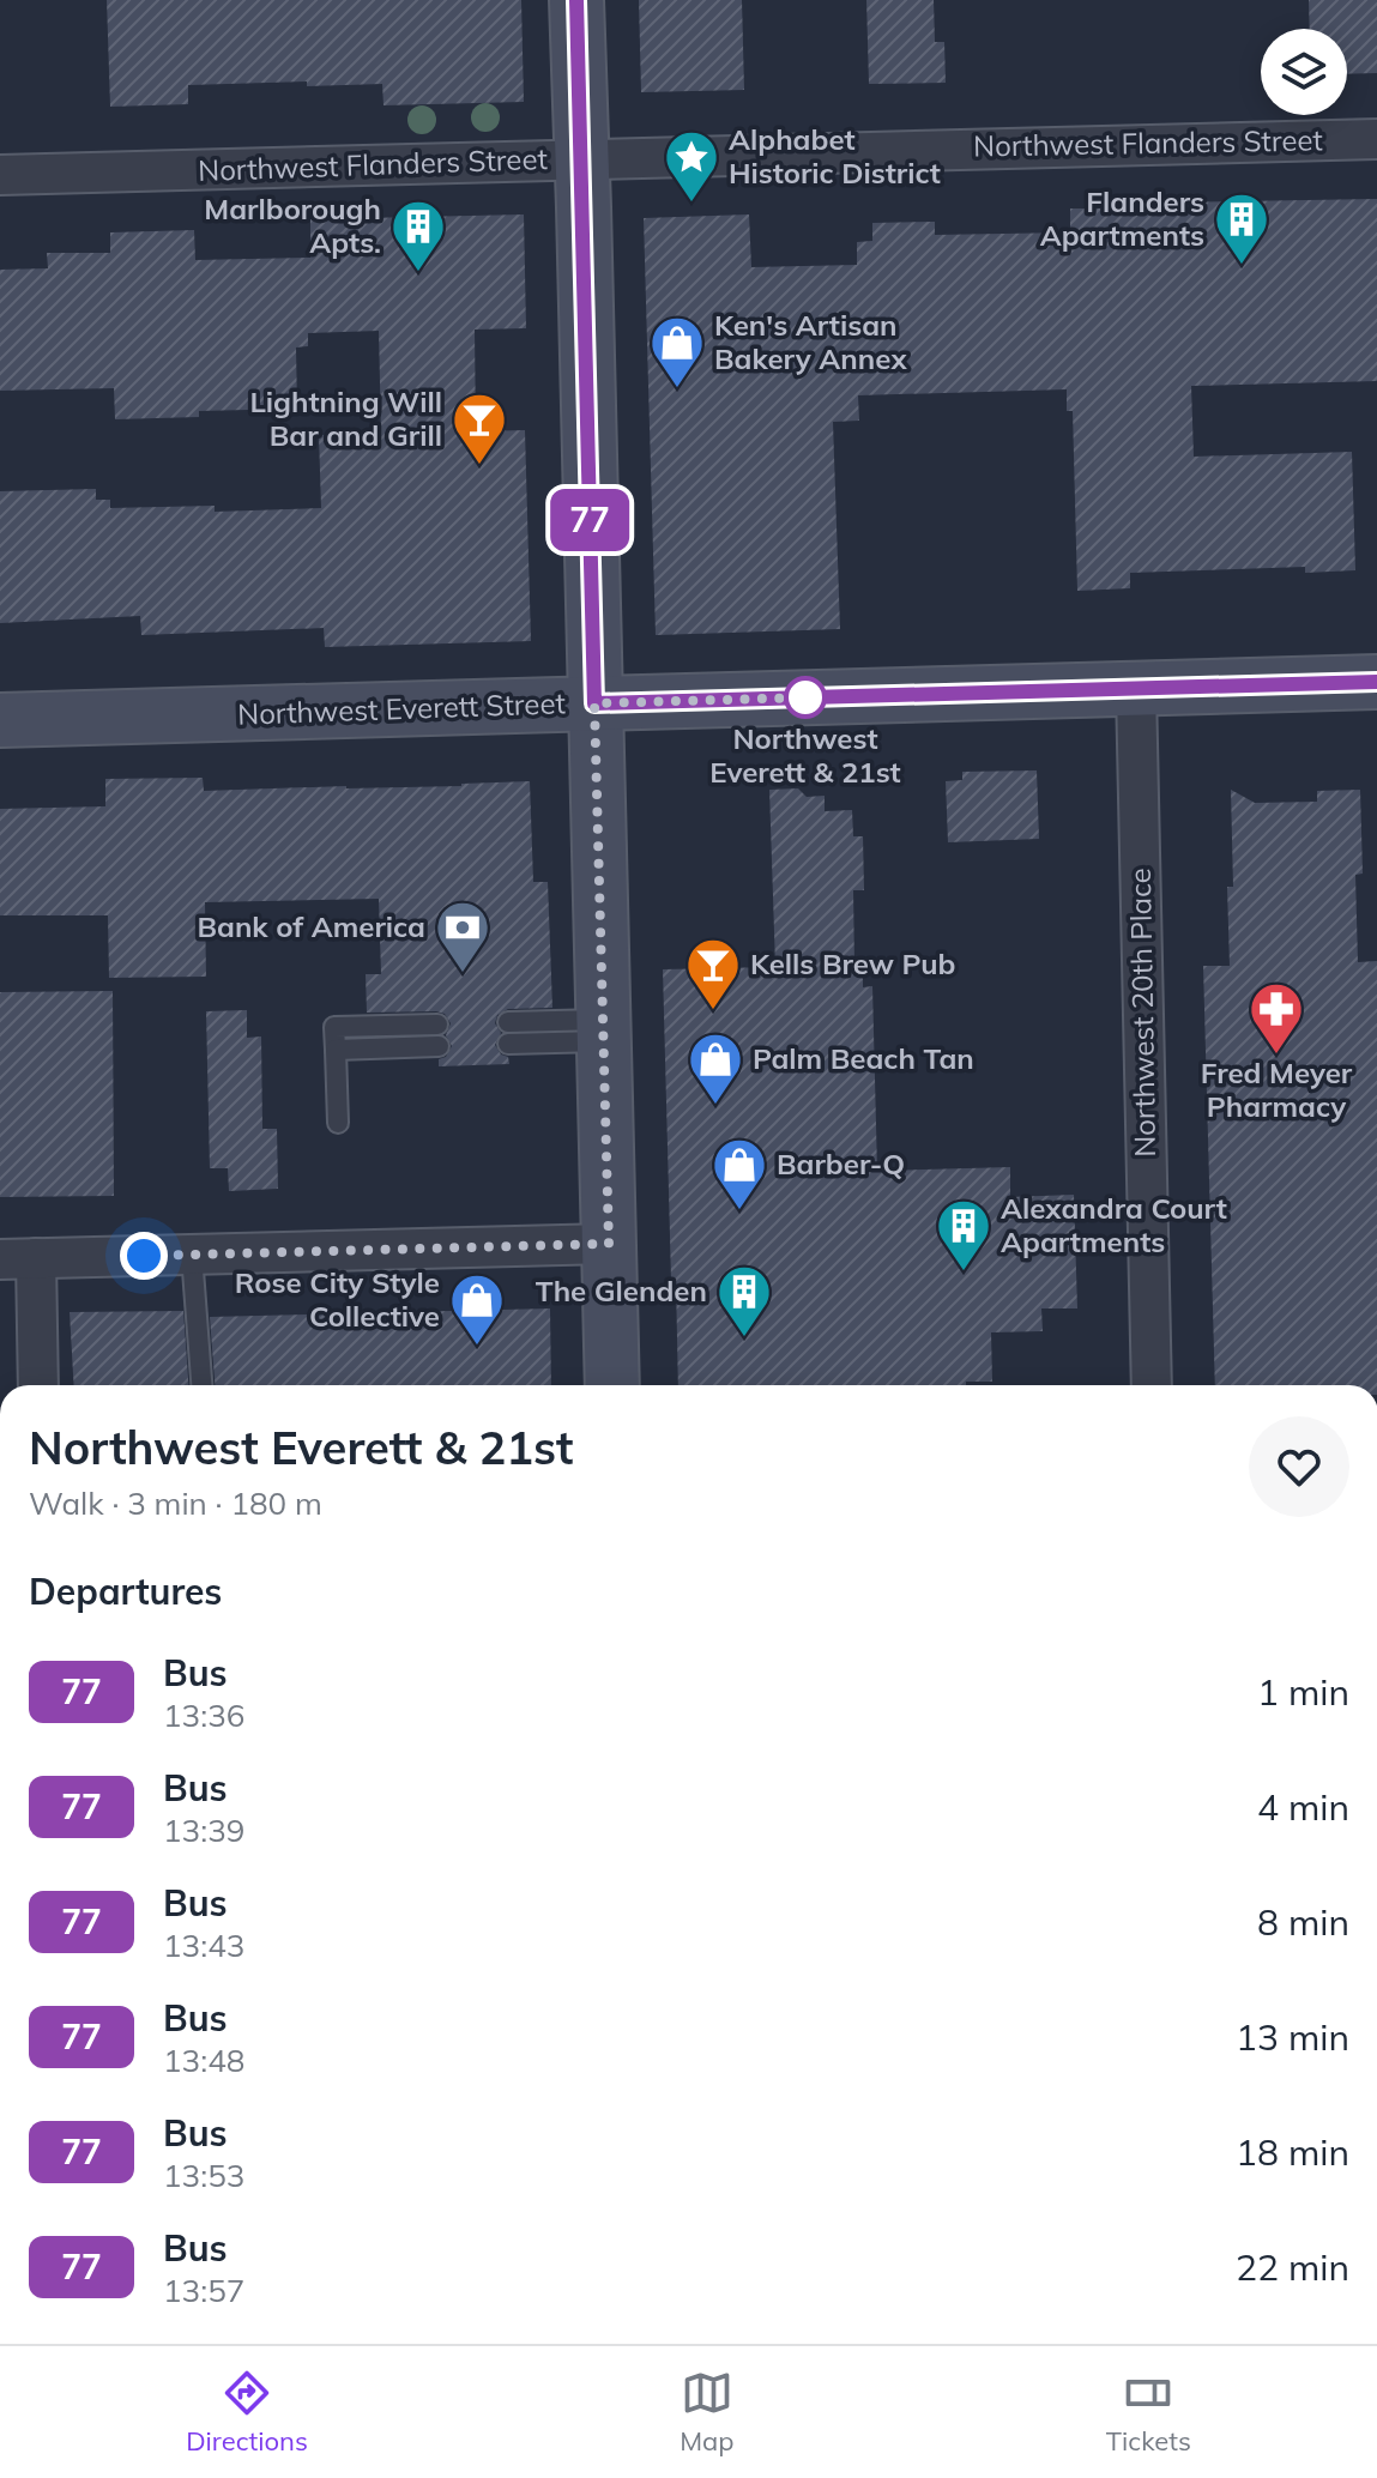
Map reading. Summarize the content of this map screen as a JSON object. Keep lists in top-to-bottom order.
{
  "streets": {
    "street": ["Northwest Flanders Street", "Northwest Everett Street", "Northwest 20th Place"]
  },
  "crossings": [
    ["Northwest Everett Street", "Northwest 20th Place"]
  ],
  "places": {
    "place": ["Alphabet Historic District"],
    "building": [
      "Flanders Apartments",
      "Marlborough Apts.",
      "Alexandra Court Apartments",
      "The Glenden"
    ],
    "shop": [
      "Ken's Artisan Bakery Annex",
      "Palm Beach Tan",
      "Barber-Q",
      "Rose City Style Collective"
    ],
    "bar": ["Lightning Will Bar and Grill", "Kells Brew Pub"],
    "other": ["Northwest Everett & 21st"],
    "bank": ["Bank of America"],
    "pharmacy": ["Fred Meyer Pharmacy"]
  },
  "lines": ["bus line 77"],
  "page": {
    "on_map": "77",
    "heading": [
      ["Northwest Everett & 21st", "Walk · 3 min · 180 m"],
      "Departures"
    ],
    "list": [
      {
        "mark": "77",
        "name": "Bus",
        "note": "13:36",
        "value": "1 min"
      },
      {
        "mark": "77",
        "name": "Bus",
        "note": "13:39",
        "value": "4 min"
      },
      {
        "mark": "77",
        "name": "Bus",
        "note": "13:43",
        "value": "8 min"
      },
      {
        "mark": "77",
        "name": "Bus",
        "note": "13:48",
        "value": "13 min"
      },
      {
        "mark": "77",
        "name": "Bus",
        "note": "13:53",
        "value": "18 min"
      },
      {
        "mark": "77",
        "name": "Bus",
        "note": "13:57",
        "value": "22 min"
      }
    ],
    "tabs": ["Directions", "Map", "Tickets"]
  }
}
